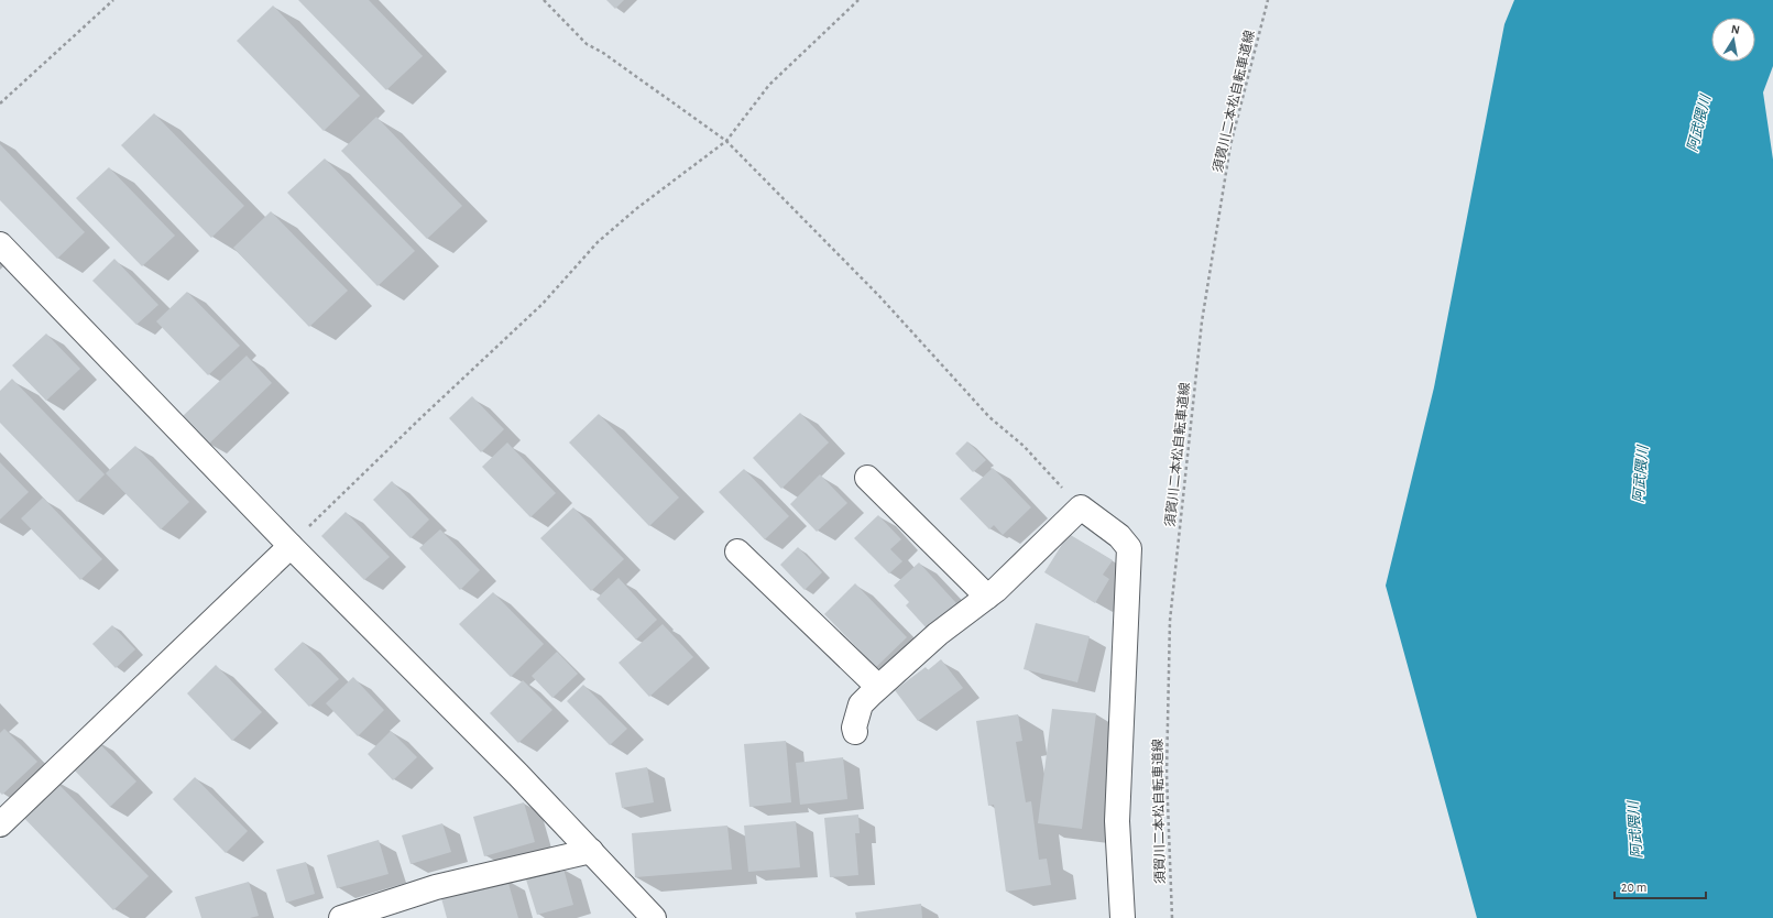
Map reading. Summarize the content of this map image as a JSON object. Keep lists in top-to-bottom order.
{
  "streets": {
    "path": ["須賀川二本松自転車道線"]
  },
  "water": ["阿武隈川"],
  "scale_bar": "20 m",
  "north": "top"
}
